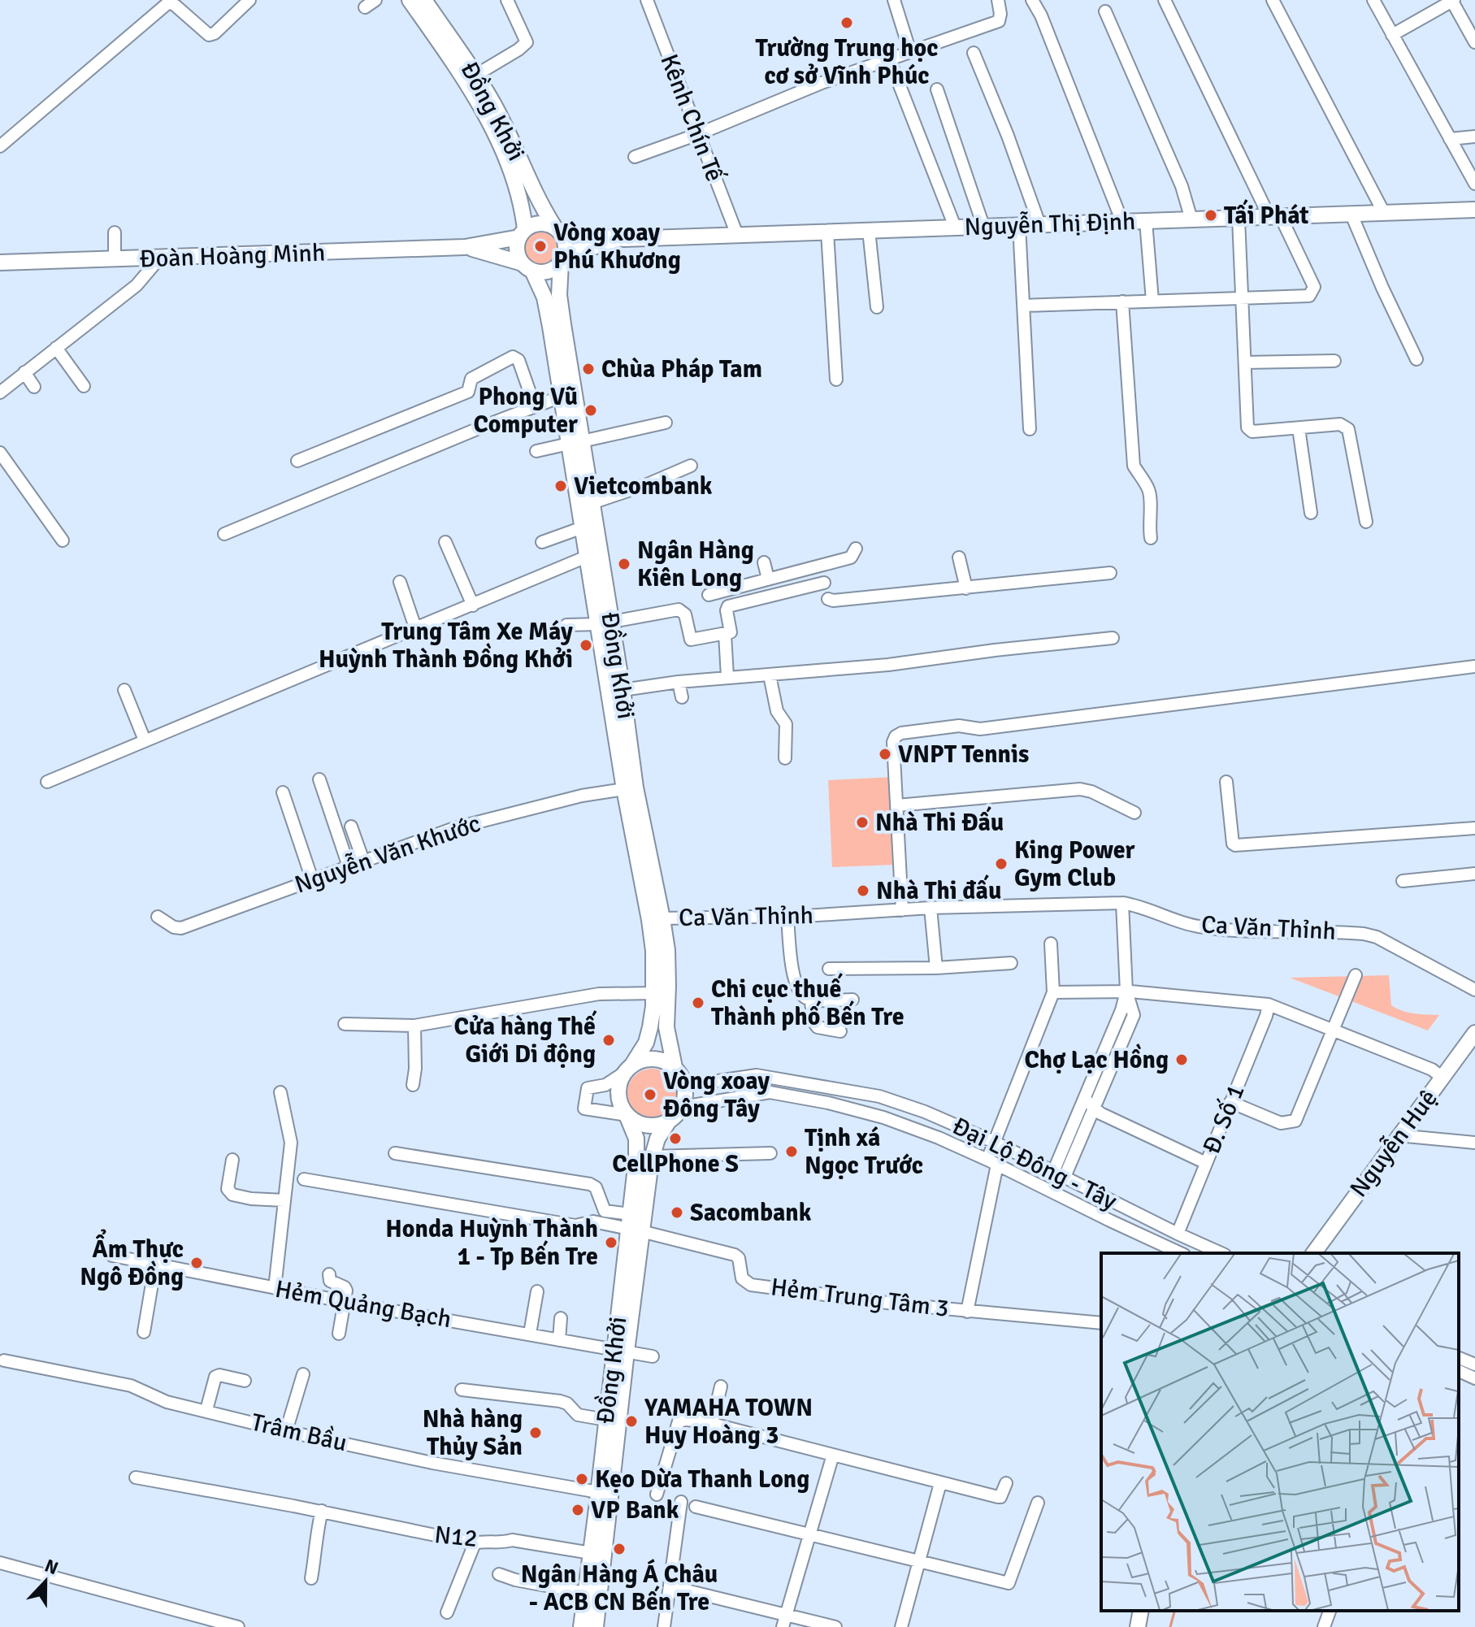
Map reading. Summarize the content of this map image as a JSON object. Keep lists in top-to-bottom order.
{
  "streets": {
    "main road": [
      "Đồng Khởi",
      "Nguyễn Thị Định",
      "Đoàn Hoàng Minh",
      "Nguyễn Huệ"
    ],
    "street": [
      "Kênh Chín Tế",
      "Nguyễn Văn Khước",
      "Ca Văn Thỉnh",
      "Đ. Số 1",
      "Đại Lộ Đông - Tây",
      "Hẻm Trung Tâm 3",
      "Hẻm Quảng Bạch",
      "Trâm Bầu",
      "N12"
    ]
  },
  "crossings": [
    ["Đồng Khởi", "Nguyễn Thị Định"],
    ["Đồng Khởi", "Đoàn Hoàng Minh"],
    ["Đồng Khởi", "Nguyễn Văn Khước"],
    ["Đồng Khởi", "Ca Văn Thỉnh"],
    ["Đồng Khởi", "Đại Lộ Đông - Tây"],
    ["Đồng Khởi", "Hẻm Trung Tâm 3"],
    ["Đồng Khởi", "Hẻm Quảng Bạch"],
    ["Đồng Khởi", "Trâm Bầu"],
    ["Đồng Khởi", "N12"],
    ["Kênh Chín Tế", "Nguyễn Thị Định"],
    ["Nguyễn Thị Định", "Đoàn Hoàng Minh"],
    ["Đ. Số 1", "Đại Lộ Đông - Tây"]
  ],
  "places": [
    "Trường Trung học cơ sở Vĩnh Phúc",
    "Tấi Phát",
    "Vòng xoay Phú Khương",
    "Chùa Pháp Tam",
    "Phong Vũ Computer",
    "Vietcombank",
    "Ngân Hàng Kiên Long",
    "Trung Tâm Xe Máy Huỳnh Thành Đồng Khởi",
    "VNPT Tennis",
    "Nhà Thi Đấu",
    "King Power Gym Club",
    "Nhà Thi đấu",
    "Chi cục thuế Thành phố Bến Tre",
    "Cửa hàng Thế Giới Di động",
    "Chợ Lạc Hồng",
    "Vòng xoay Đông Tây",
    "CellPhone S",
    "Tịnh xá Ngọc Trước",
    "Sacombank",
    "Honda Huỳnh Thành 1 - Tp Bến Tre",
    "Ẩm Thực Ngô Đồng",
    "YAMAHA TOWN Huy Hoàng 3",
    "Nhà hàng Thủy Sản",
    "Kẹo Dừa Thanh Long",
    "VP Bank",
    "Ngân Hàng Á Châu - ACB CN Bến Tre"
  ],
  "north": "top"
}
